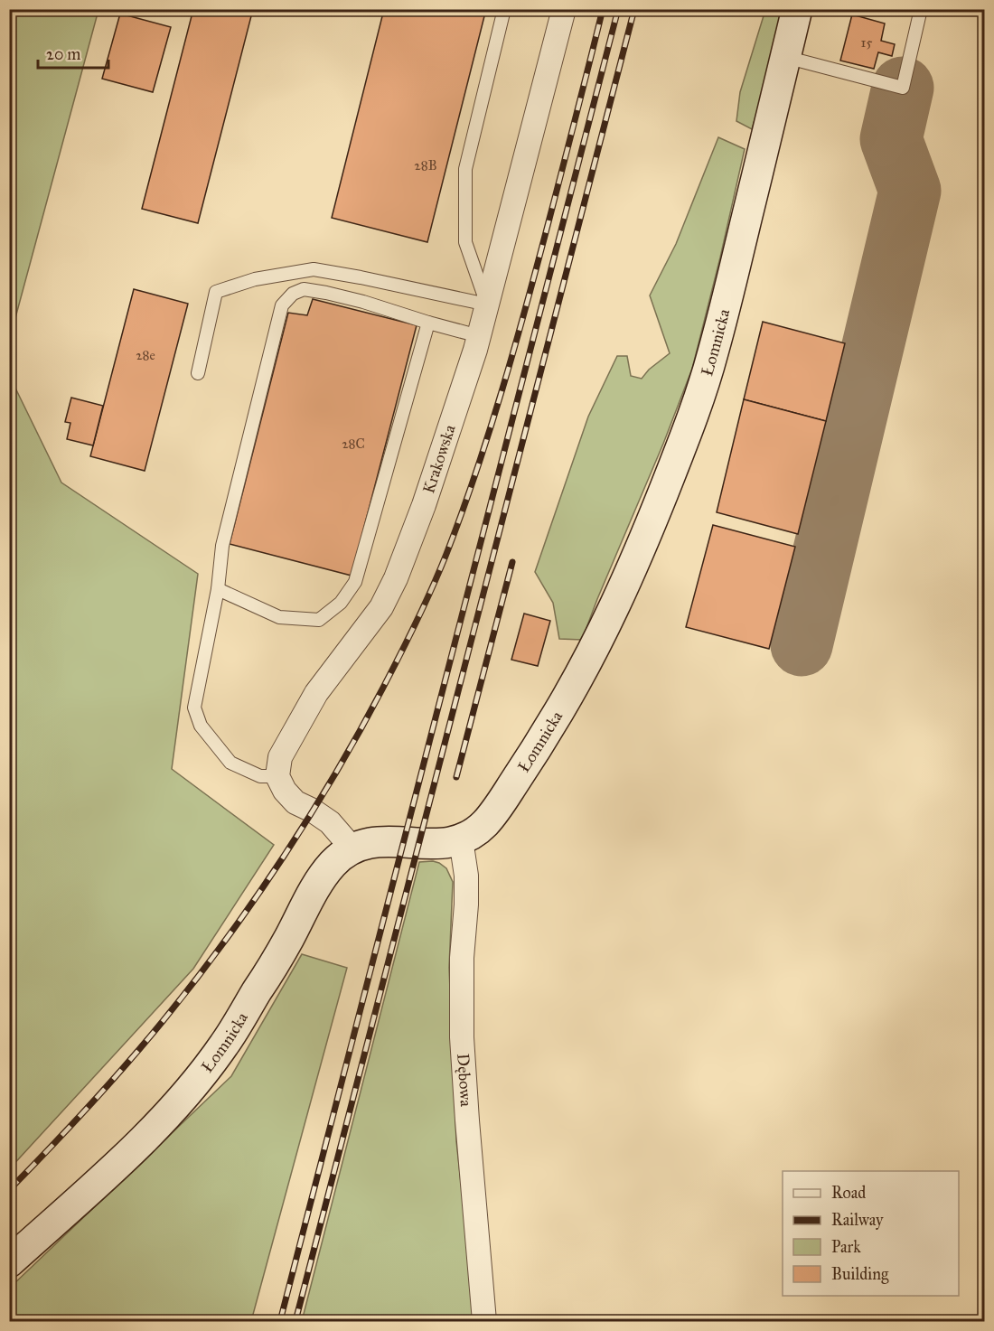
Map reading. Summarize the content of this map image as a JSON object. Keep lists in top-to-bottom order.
{
  "streets": {
    "street": ["Łomnicka", "Krakowska", "Dębowa"]
  },
  "crossings": [
    ["Łomnicka", "Dębowa"]
  ],
  "house_numbers": [
    "15",
    "28B",
    "28e",
    "28C"
  ],
  "legend": [
    "Road",
    "Railway",
    "Park",
    "Building"
  ],
  "scale_bar": "20 m"
}
